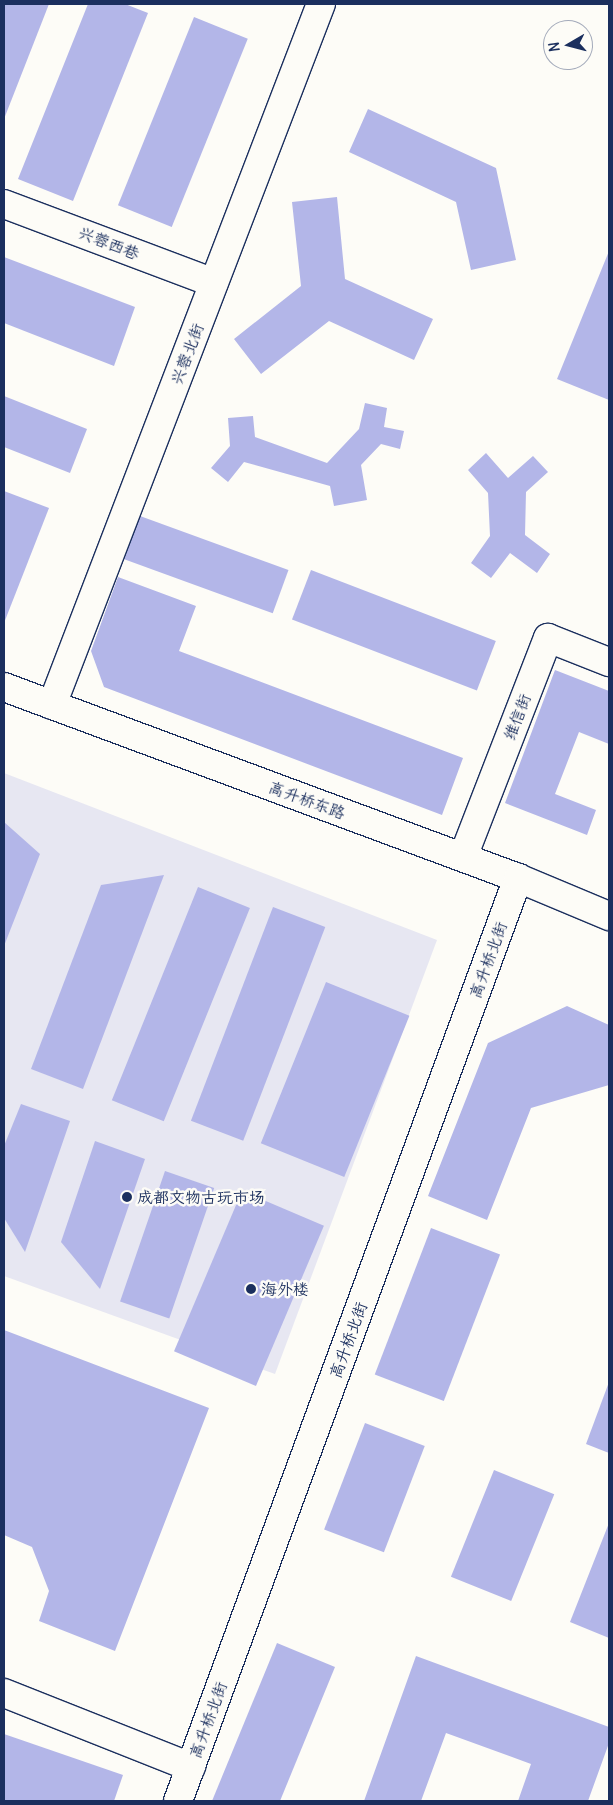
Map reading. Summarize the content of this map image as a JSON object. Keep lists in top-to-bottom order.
{
  "streets": {
    "street": [
      "兴蓉西巷",
      "兴蓉北街",
      "维信街",
      "高升桥东路",
      "高升桥北街"
    ]
  },
  "crossings": [
    ["兴蓉西巷", "兴蓉北街"],
    ["兴蓉北街", "高升桥东路"],
    ["维信街", "高升桥东路"],
    ["高升桥东路", "高升桥北街"]
  ],
  "places": ["成都文物古玩市场", "海外楼"],
  "north": "left"
}
